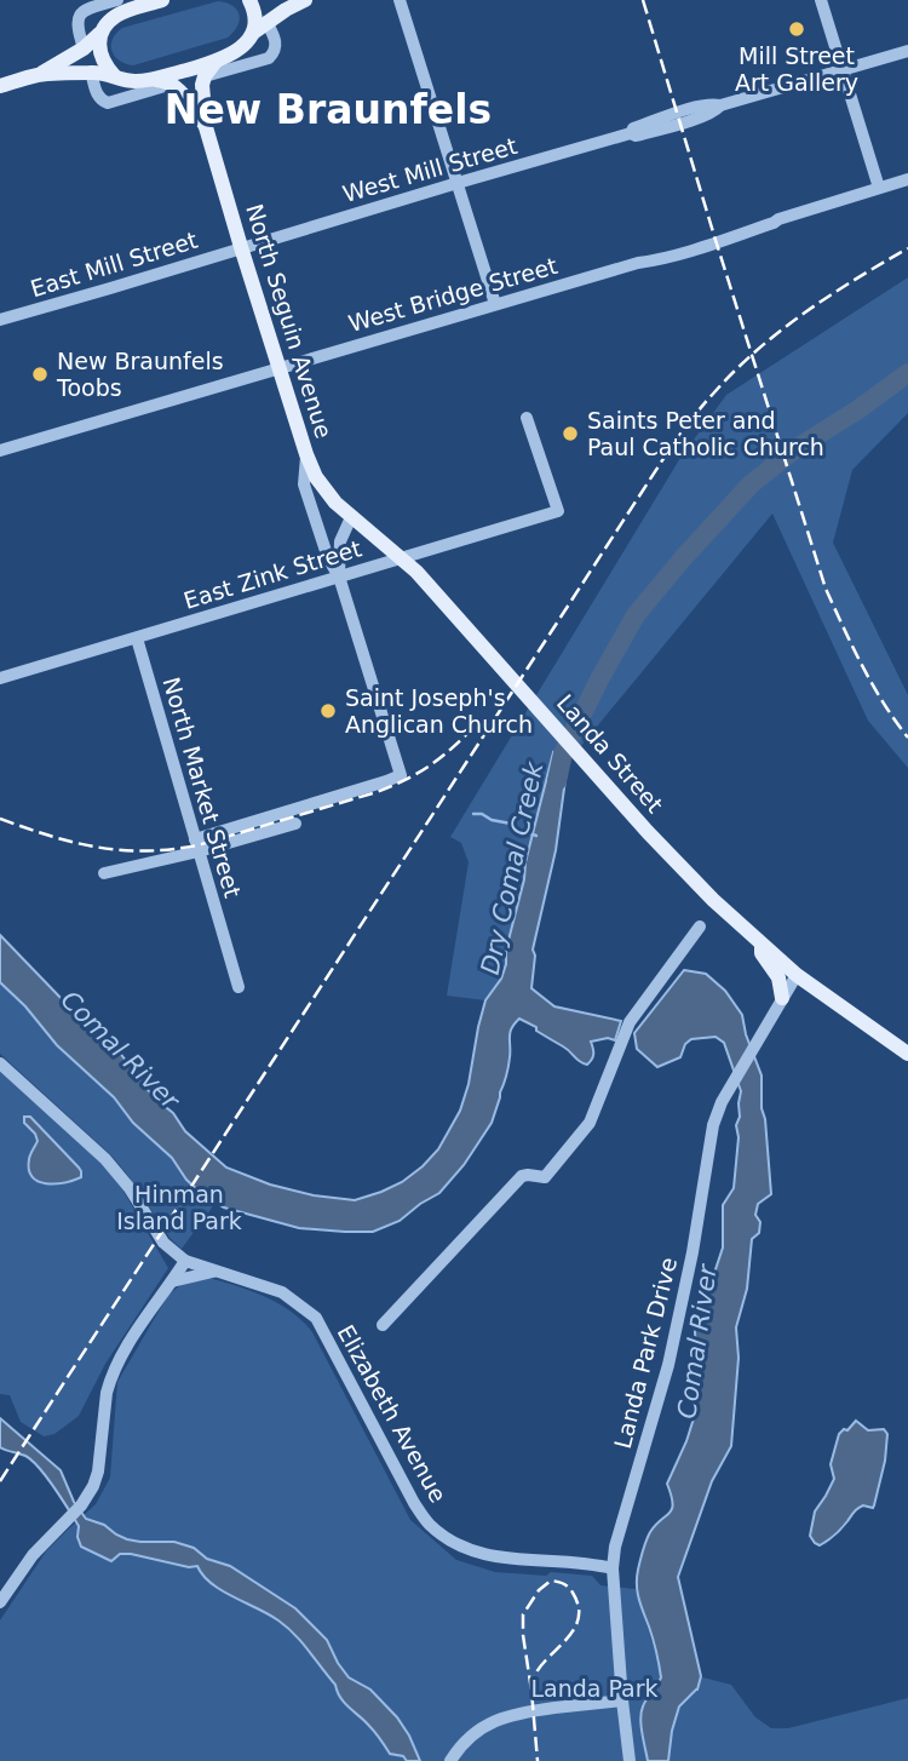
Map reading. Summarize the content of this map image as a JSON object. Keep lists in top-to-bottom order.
{
  "streets": {
    "main road": ["North Seguin Avenue", "Landa Street"],
    "street": [
      "West Mill Street",
      "East Mill Street",
      "West Bridge Street",
      "East Zink Street",
      "North Market Street",
      "Landa Park Drive",
      "Elizabeth Avenue"
    ]
  },
  "crossings": [
    ["West Mill Street", "East Mill Street"],
    ["West Mill Street", "North Seguin Avenue"],
    ["East Mill Street", "North Seguin Avenue"],
    ["West Bridge Street", "North Seguin Avenue"],
    ["North Seguin Avenue", "East Zink Street"],
    ["North Seguin Avenue", "Landa Street"],
    ["North Seguin Avenue", "North Market Street"],
    ["East Zink Street", "Landa Street"],
    ["East Zink Street", "North Market Street"],
    ["Landa Street", "Landa Park Drive"],
    ["Landa Park Drive", "Elizabeth Avenue"]
  ],
  "districts": ["New Braunfels"],
  "water": ["Dry Comal Creek", "Comal River"],
  "parks": ["Hinman Island Park", "Landa Park"],
  "places": [
    "Mill Street Art Gallery",
    "New Braunfels Toobs",
    "Saints Peter and Paul Catholic Church",
    "Saint Joseph's Anglican Church"
  ]
}
